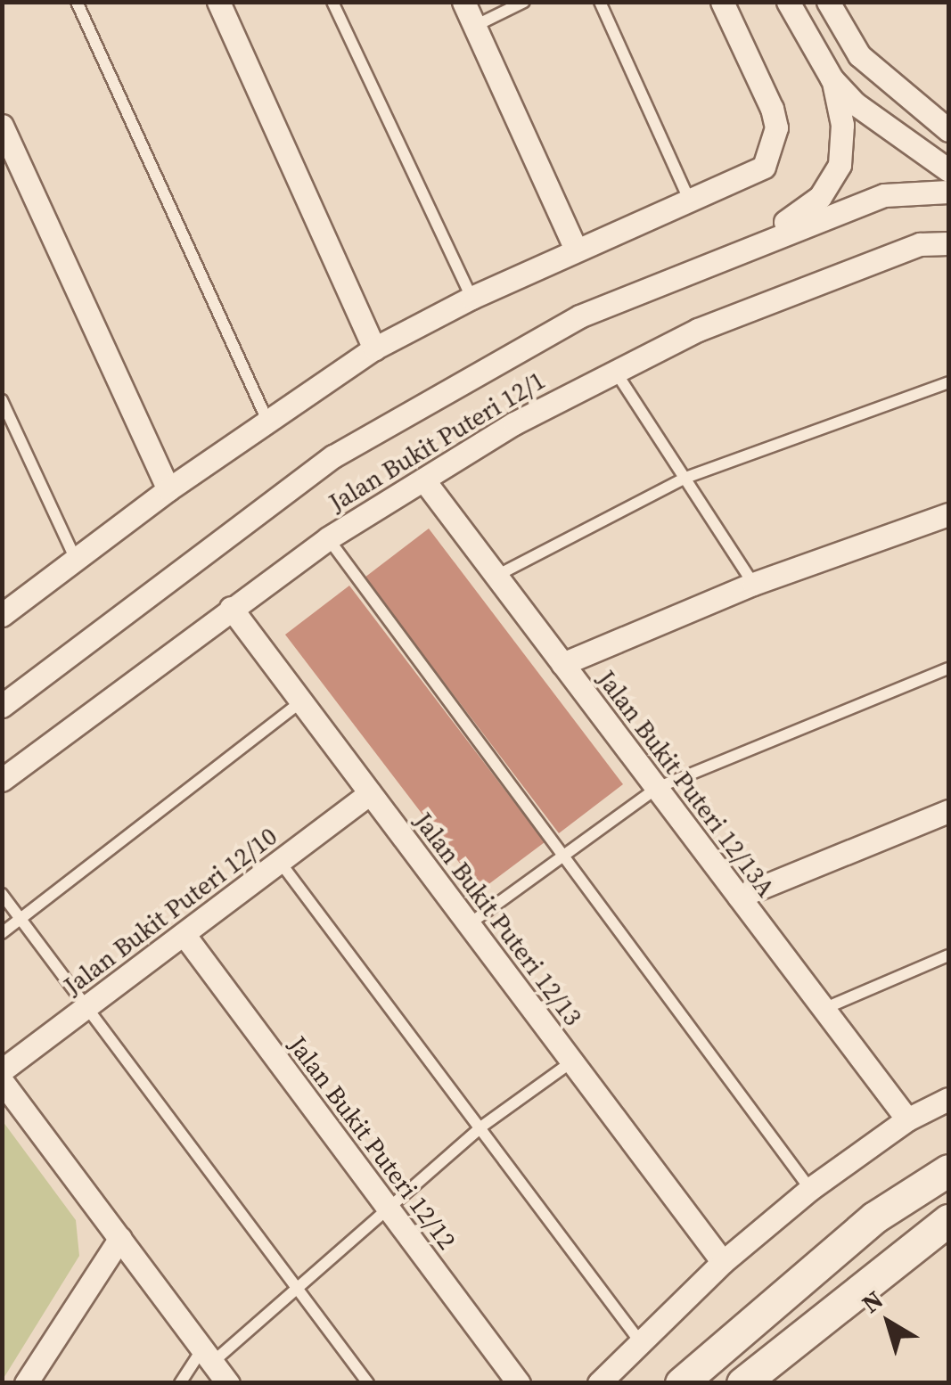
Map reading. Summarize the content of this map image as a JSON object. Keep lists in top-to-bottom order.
{
  "streets": {
    "street": [
      "Jalan Bukit Puteri 12/1",
      "Jalan Bukit Puteri 12/13A",
      "Jalan Bukit Puteri 12/10",
      "Jalan Bukit Puteri 12/13",
      "Jalan Bukit Puteri 12/12"
    ]
  },
  "crossings": [
    ["Jalan Bukit Puteri 12/1", "Jalan Bukit Puteri 12/13A"],
    ["Jalan Bukit Puteri 12/1", "Jalan Bukit Puteri 12/13"],
    ["Jalan Bukit Puteri 12/10", "Jalan Bukit Puteri 12/13"],
    ["Jalan Bukit Puteri 12/10", "Jalan Bukit Puteri 12/12"]
  ],
  "north": "top left"
}
